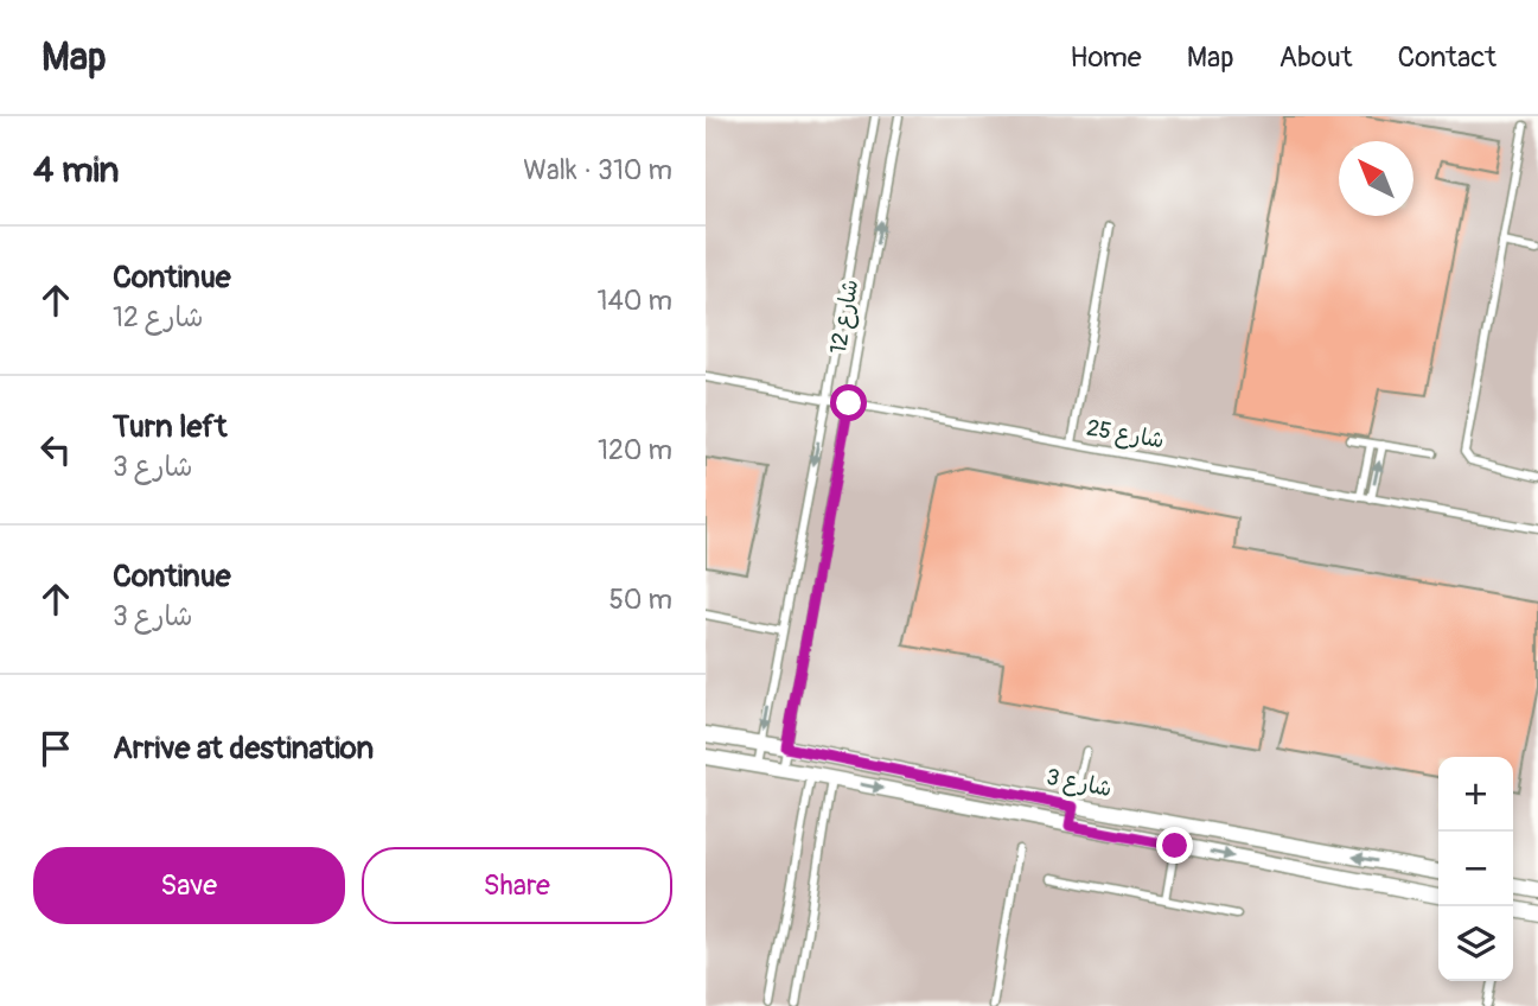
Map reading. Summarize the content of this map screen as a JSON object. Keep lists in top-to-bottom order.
{
  "streets": {
    "street": ["شارع 3"],
    "lane": ["شارع 12", "شارع 25"]
  },
  "crossings": [
    ["شارع 12", "شارع 25"],
    ["شارع 12", "شارع 3"]
  ],
  "north": "top left",
  "page": {
    "header": "Map",
    "nav": [
      "Home",
      "Map",
      "About",
      "Contact"
    ],
    "heading": ["4 min", "Walk · 310 m"],
    "list": [
      ["Continue", "شارع 12", "140 m"],
      ["Turn left", "شارع 3", "120 m"],
      ["Continue", "شارع 3", "50 m"],
      "Arrive at destination"
    ],
    "map_buttons": ["+", "−"],
    "buttons": ["Save", "Share"]
  }
}
